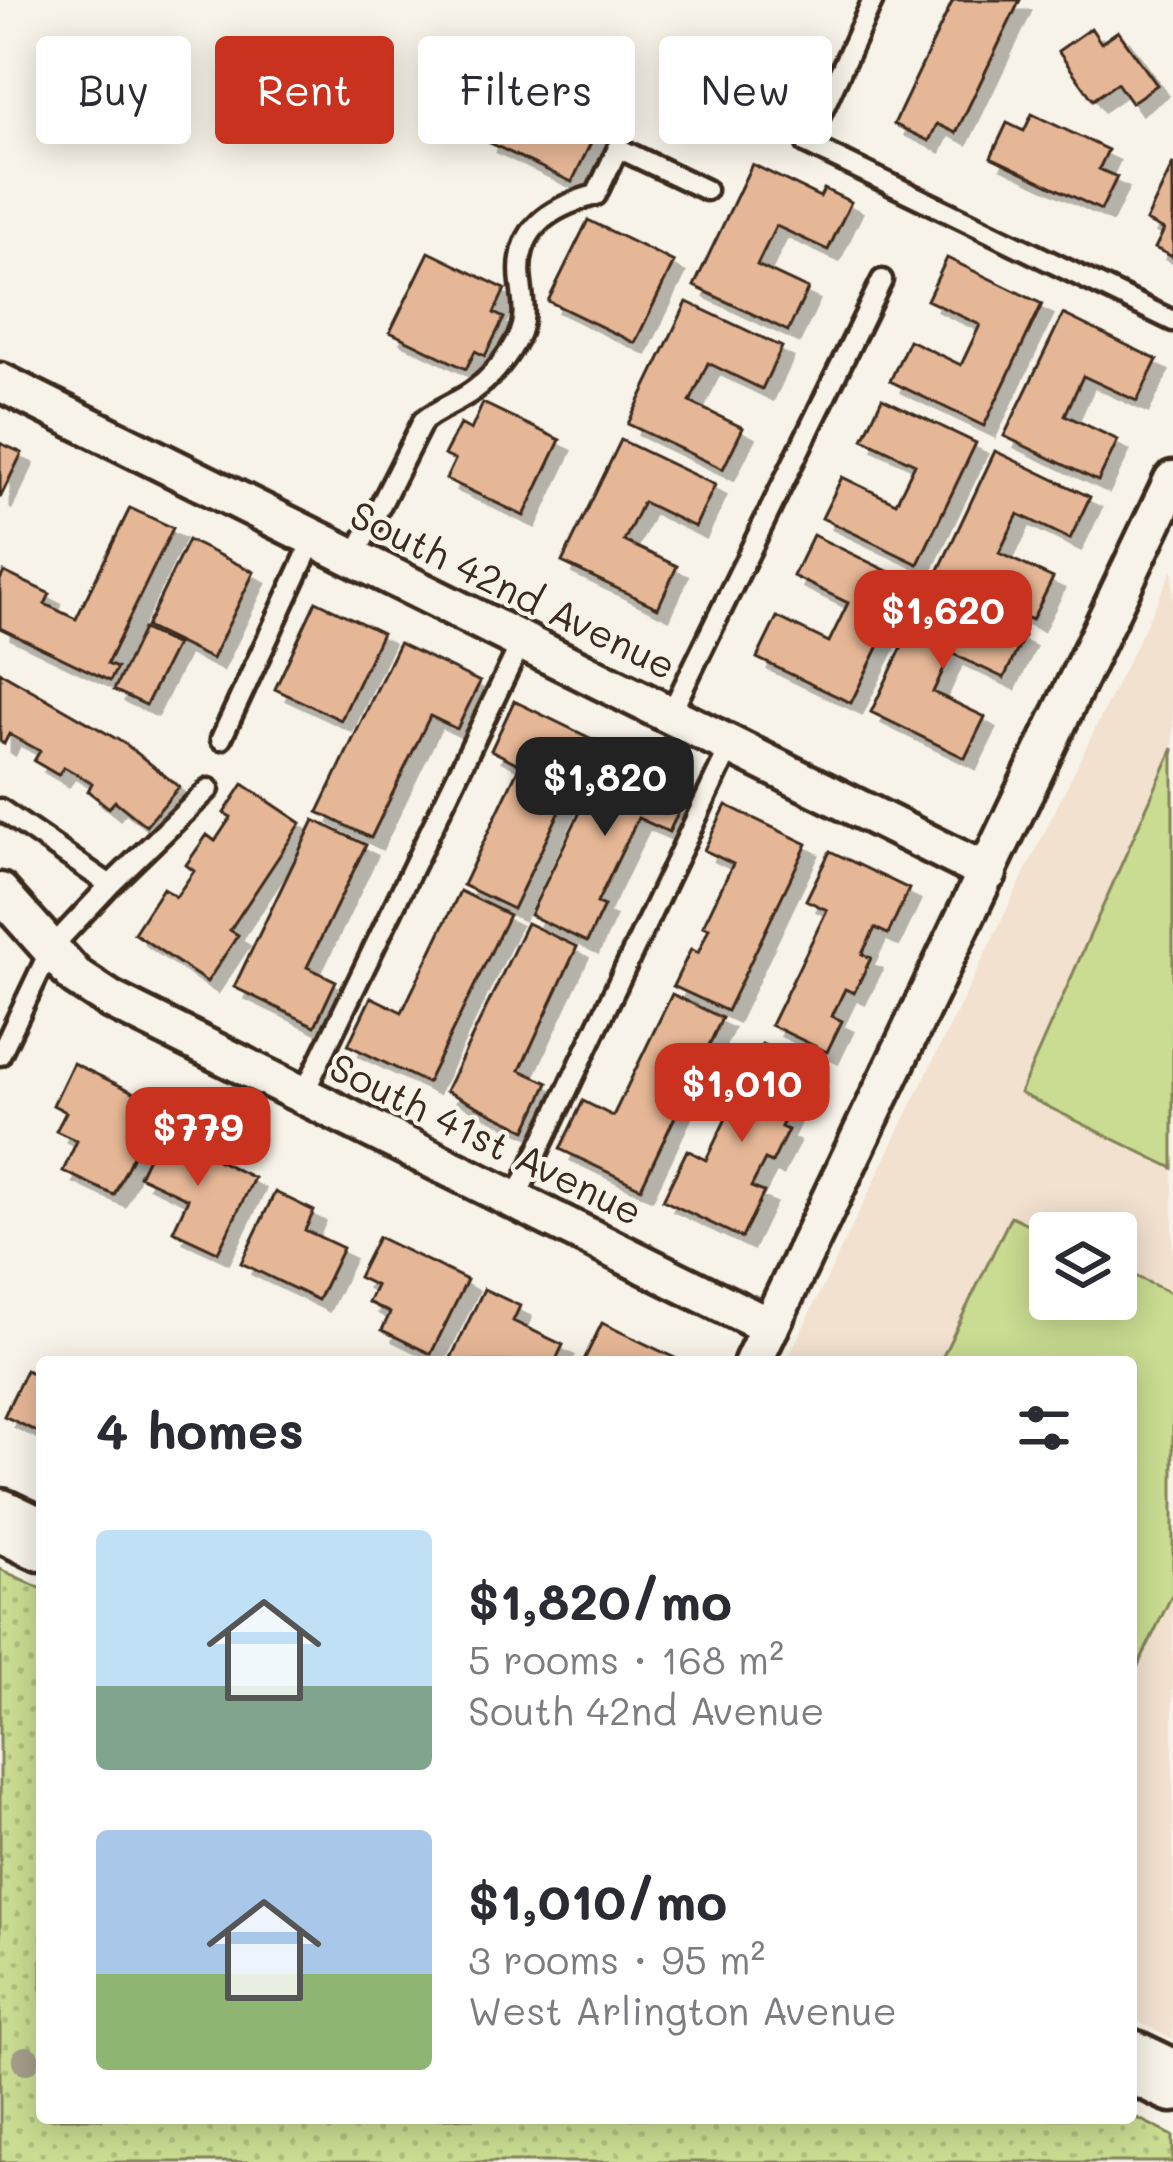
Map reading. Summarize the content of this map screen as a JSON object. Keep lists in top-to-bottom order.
{
  "streets": {
    "street": ["South 42nd Avenue", "South 41st Avenue"]
  },
  "page": {
    "chip": [
      "Buy",
      "Rent",
      "Filters",
      "New"
    ],
    "price": [
      "$1,620",
      "$1,820",
      "$1,010",
      "$779"
    ],
    "heading": "4 homes",
    "list": [
      {
        "name": "$1,820/mo",
        "note": "5 rooms · 168 m² · South 42nd Avenue"
      },
      {
        "name": "$1,010/mo",
        "note": "3 rooms · 95 m² · West Arlington Avenue"
      }
    ]
  }
}
